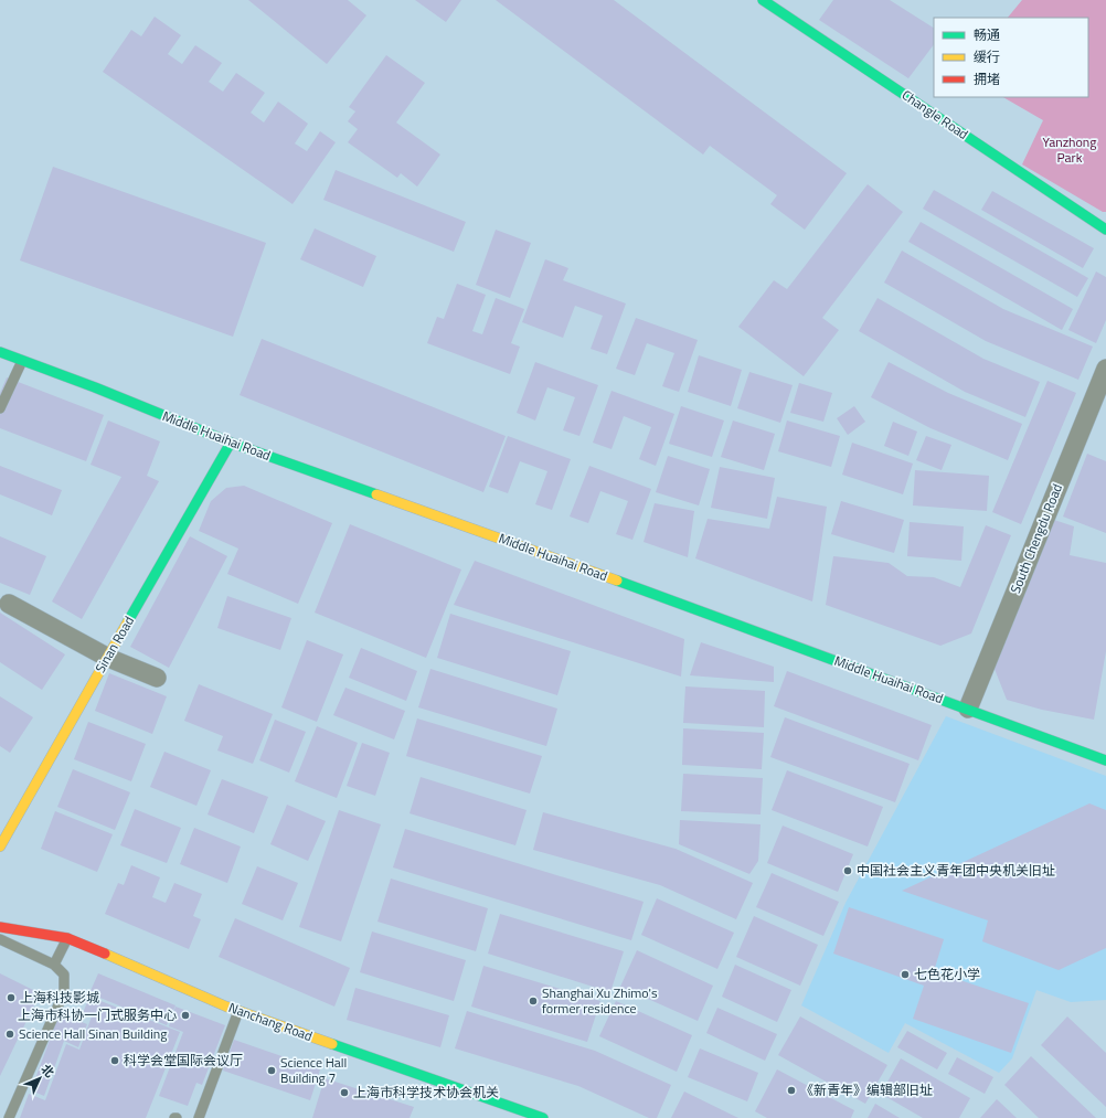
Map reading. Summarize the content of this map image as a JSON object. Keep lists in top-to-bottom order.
{
  "streets": {
    "street": [
      "Changle Road",
      "Middle Huaihai Road",
      "South Chengdu Road",
      "Sinan Road",
      "Nanchang Road"
    ]
  },
  "crossings": [
    ["Middle Huaihai Road", "South Chengdu Road"],
    ["Middle Huaihai Road", "Sinan Road"]
  ],
  "parks": ["Yanzhong Park"],
  "places": [
    "中国社会主义青年团中央机关旧址",
    "七色花小学",
    "上海科技影城",
    "Shanghai Xu Zhimo's former residence",
    "上海市科协一门式服务中心",
    "Science Hall Sinan Building",
    "科学会堂国际会议厅",
    "Science Hall Building 7",
    "《新青年》编辑部旧址",
    "上海市科学技术协会机关"
  ],
  "legend": ["畅通", "缓行", "拥堵"],
  "north": "top right"
}
